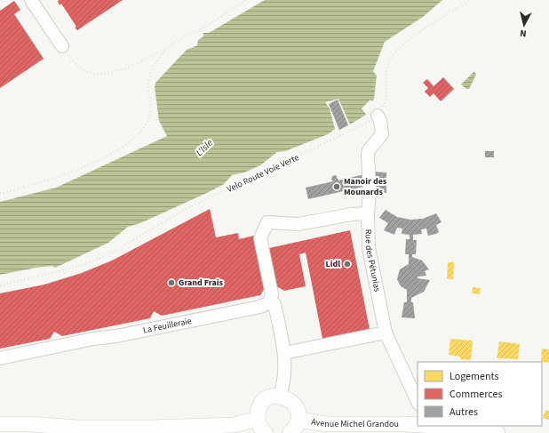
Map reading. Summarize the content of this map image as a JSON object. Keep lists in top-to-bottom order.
{
  "streets": {
    "main road": ["Avenue Michel Grandou"],
    "street": ["Rue des Pétunias", "La Feuilleraie"],
    "path": ["Velo Route Voie Verte"]
  },
  "crossings": [
    ["Velo Route Voie Verte", "Rue des Pétunias"]
  ],
  "water": ["L'Isle"],
  "places": ["Manoir des Mounards", "Lidl", "Grand Frais"],
  "legend": ["Logements", "Commerces", "Autres"],
  "north": "bottom"
}
